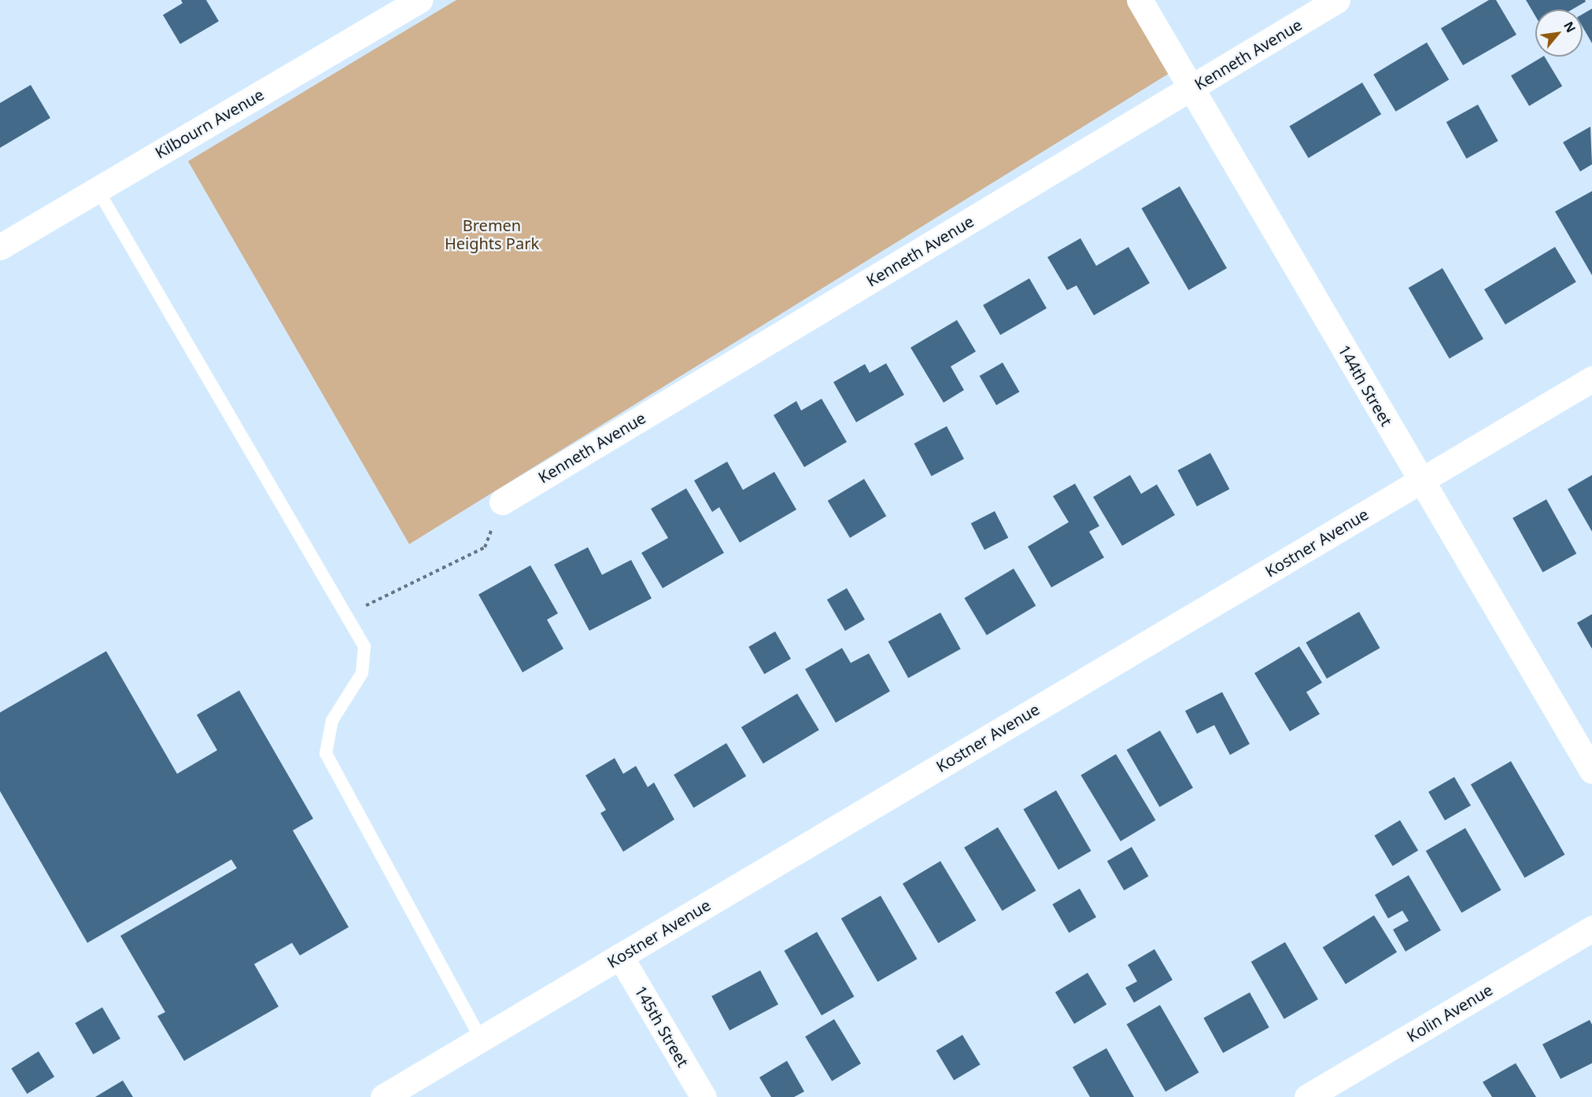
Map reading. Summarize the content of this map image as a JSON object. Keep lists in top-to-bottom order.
{
  "streets": {
    "street": [
      "Kenneth Avenue",
      "Kilbourn Avenue",
      "144th Street",
      "Kostner Avenue",
      "Kolin Avenue",
      "145th Street"
    ]
  },
  "crossings": [
    ["Kenneth Avenue", "144th Street"],
    ["144th Street", "Kostner Avenue"],
    ["Kostner Avenue", "145th Street"]
  ],
  "parks": ["Bremen Heights Park"],
  "north": "top right"
}
